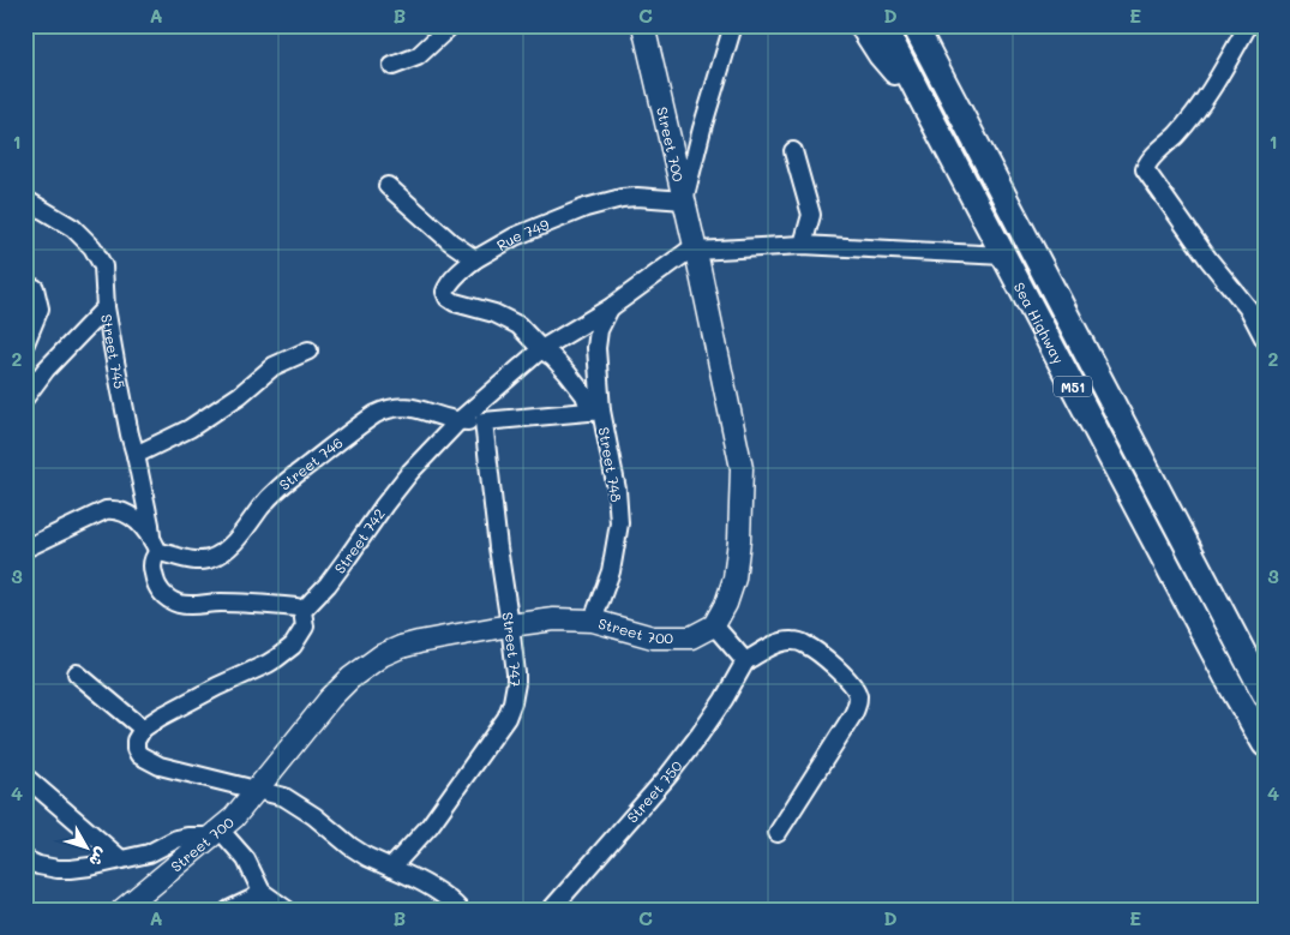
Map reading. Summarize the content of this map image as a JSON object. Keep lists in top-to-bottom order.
{
  "streets": {
    "highway": ["Sea Highway", "M51"],
    "main road": ["Street 700"],
    "street": [
      "Rue 749",
      "Street 745",
      "Street 746",
      "Street 748",
      "Street 742",
      "Street 747",
      "Street 750"
    ]
  },
  "crossings": [
    ["Street 700", "Rue 749"],
    ["Street 700", "Street 748"],
    ["Street 700", "Street 742"],
    ["Street 700", "Street 747"],
    ["Rue 749", "Street 742"],
    ["Street 746", "Street 742"],
    ["Street 746", "Street 747"],
    ["Street 748", "Street 742"]
  ],
  "north": "bottom right",
  "grid": {
    "columns": [
      "A",
      "B",
      "C",
      "D",
      "E"
    ],
    "rows": [
      "1",
      "2",
      "3",
      "4"
    ]
  }
}
